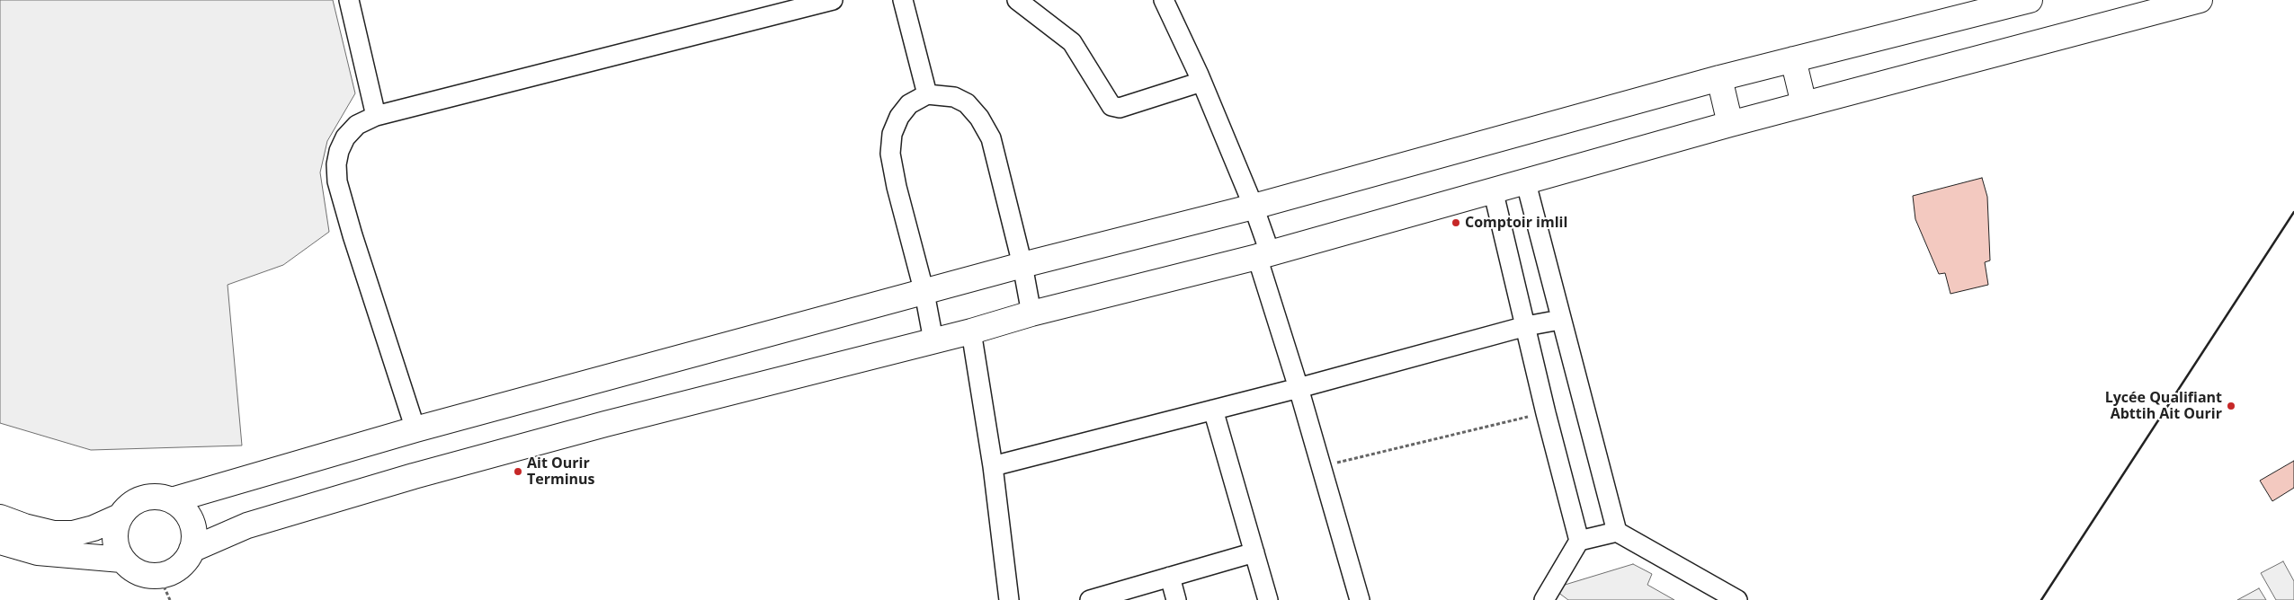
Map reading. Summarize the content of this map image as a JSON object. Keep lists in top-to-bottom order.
{
  "places": ["Comptoir imlil", "Lycée Qualifiant Abttih Ait Ourir", "Ait Ourir Terminus"]
}
